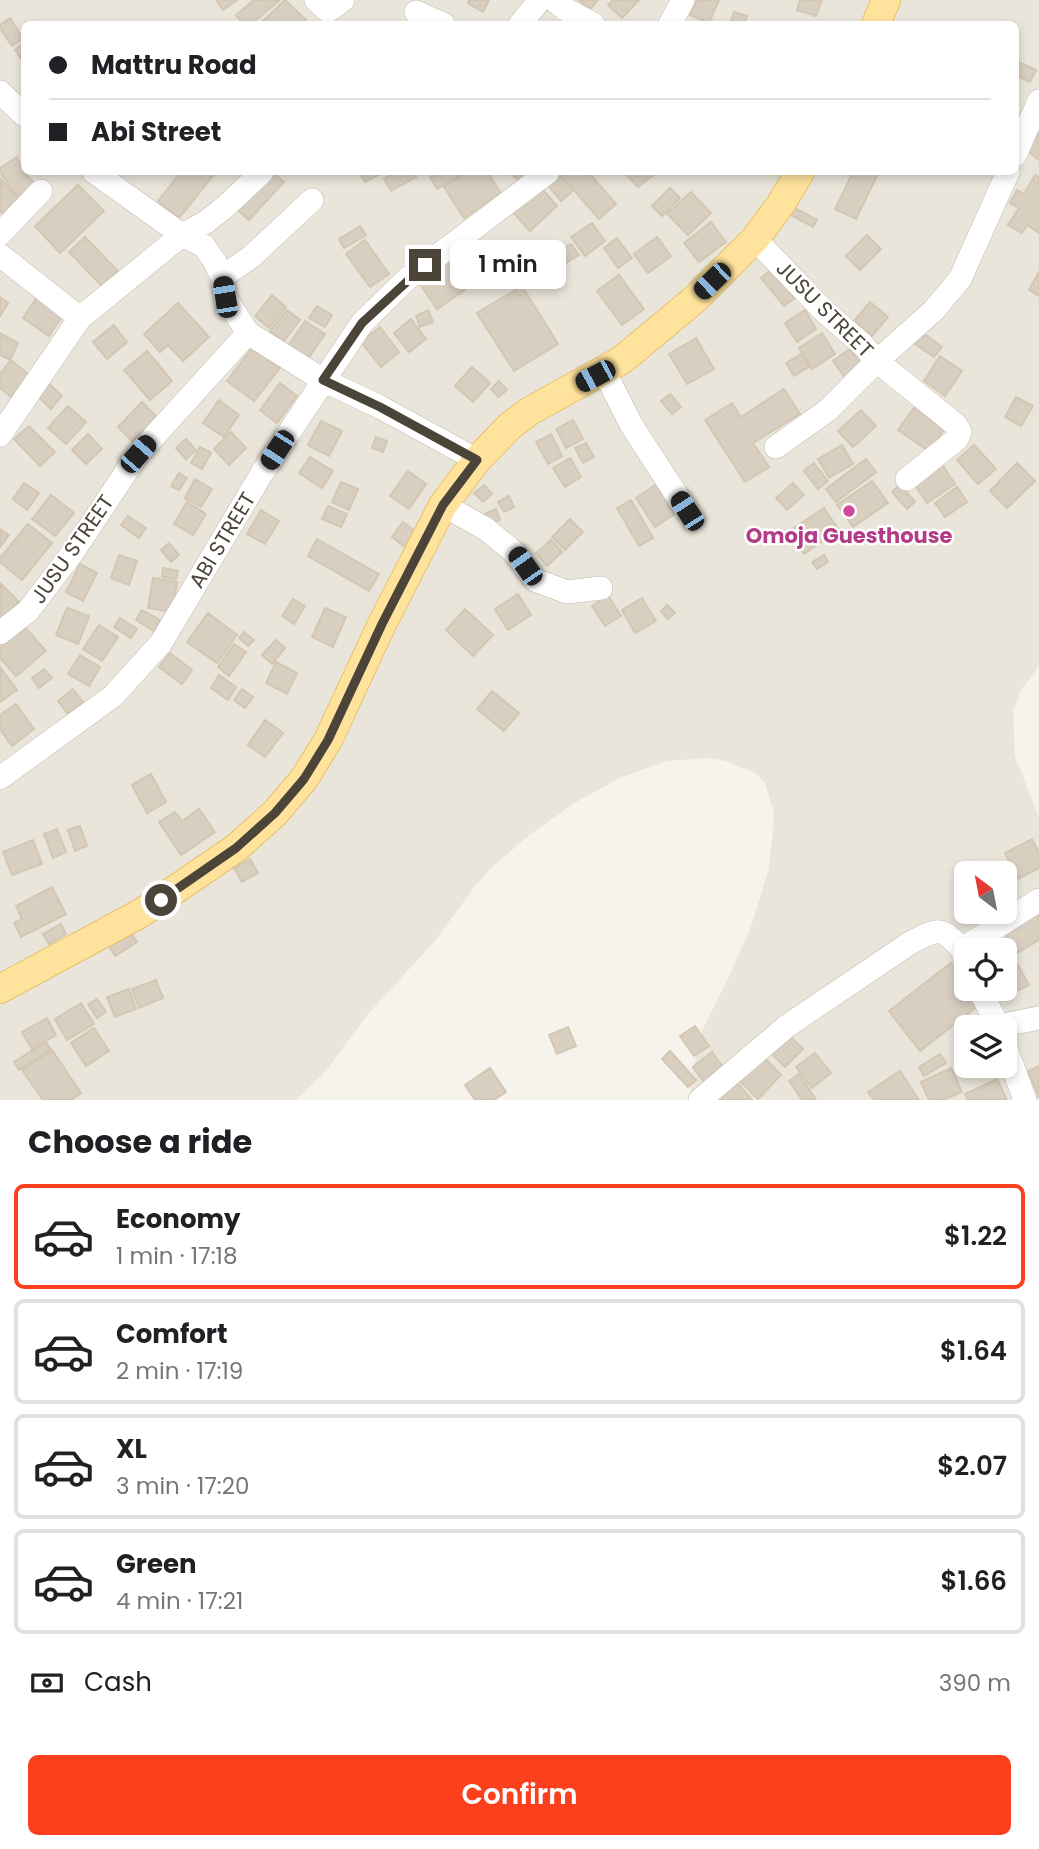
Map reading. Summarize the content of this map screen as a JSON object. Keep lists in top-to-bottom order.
{
  "streets": {
    "street": ["JUSU STREET", "ABI STREET"]
  },
  "places": ["Omoja Guesthouse"],
  "north": "top left",
  "page": {
    "banner": ["Mattru Road", "Abi Street"],
    "bubble": "1 min",
    "heading": "Choose a ride",
    "list": [
      {
        "name": "Economy",
        "note": "1 min · 17:18",
        "value": "$1.22"
      },
      {
        "name": "Comfort",
        "note": "2 min · 17:19",
        "value": "$1.64"
      },
      {
        "name": "XL",
        "note": "3 min · 17:20",
        "value": "$2.07"
      },
      {
        "name": "Green",
        "note": "4 min · 17:21",
        "value": "$1.66"
      }
    ],
    "pay": ["Cash", "390 m"],
    "buttons": "Confirm"
  }
}
